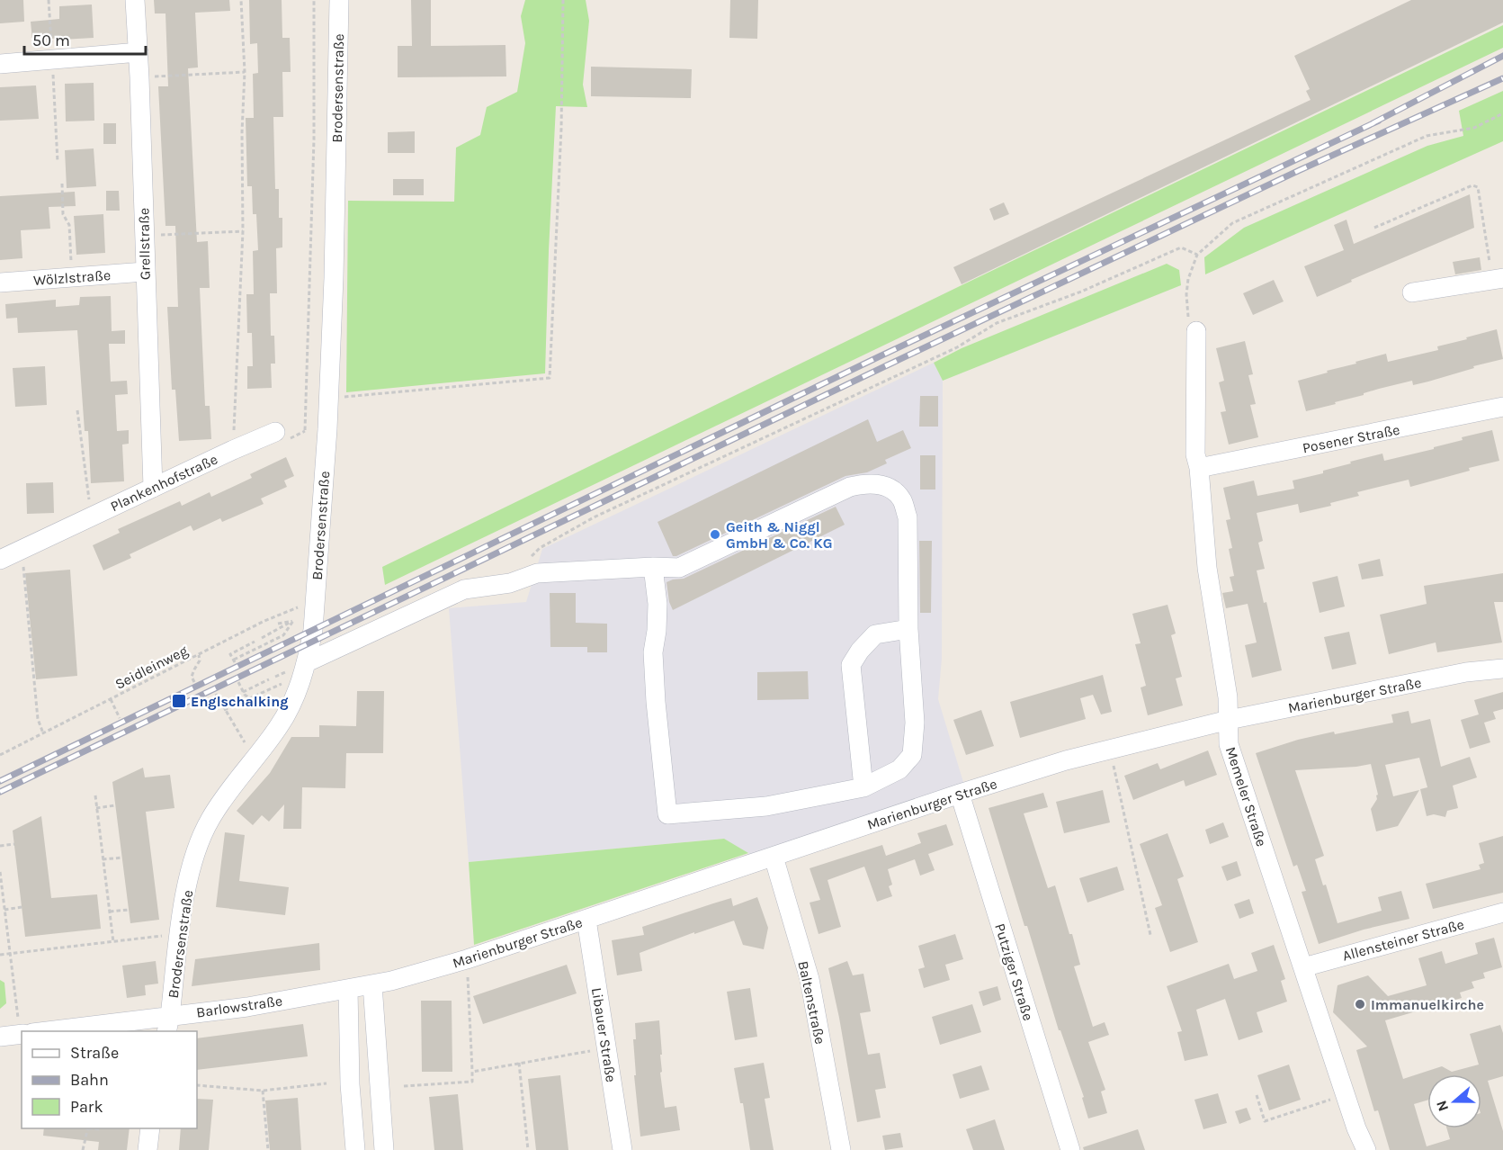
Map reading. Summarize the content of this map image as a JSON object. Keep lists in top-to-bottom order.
{
  "streets": {
    "street": [
      "Brodersenstraße",
      "Grellstraße",
      "Wölzlstraße",
      "Posener Straße",
      "Plankenhofstraße",
      "Marienburger Straße",
      "Memeler Straße",
      "Allensteiner Straße",
      "Putziger Straße",
      "Baltenstraße",
      "Barlowstraße",
      "Libauer Straße"
    ],
    "path": ["Seidleinweg"]
  },
  "crossings": [
    ["Brodersenstraße", "Seidleinweg"],
    ["Brodersenstraße", "Barlowstraße"],
    ["Grellstraße", "Wölzlstraße"],
    ["Grellstraße", "Plankenhofstraße"],
    ["Posener Straße", "Memeler Straße"],
    ["Marienburger Straße", "Memeler Straße"],
    ["Marienburger Straße", "Putziger Straße"],
    ["Marienburger Straße", "Baltenstraße"],
    ["Marienburger Straße", "Barlowstraße"],
    ["Marienburger Straße", "Libauer Straße"],
    ["Memeler Straße", "Allensteiner Straße"]
  ],
  "places": {
    "other": ["Geith & Niggl GmbH & Co. KG", "Immanuelkirche"],
    "transit": ["Englschalking"]
  },
  "legend": ["Straße", "Bahn", "Park"],
  "scale_bar": "50 m",
  "north": "left"
}
